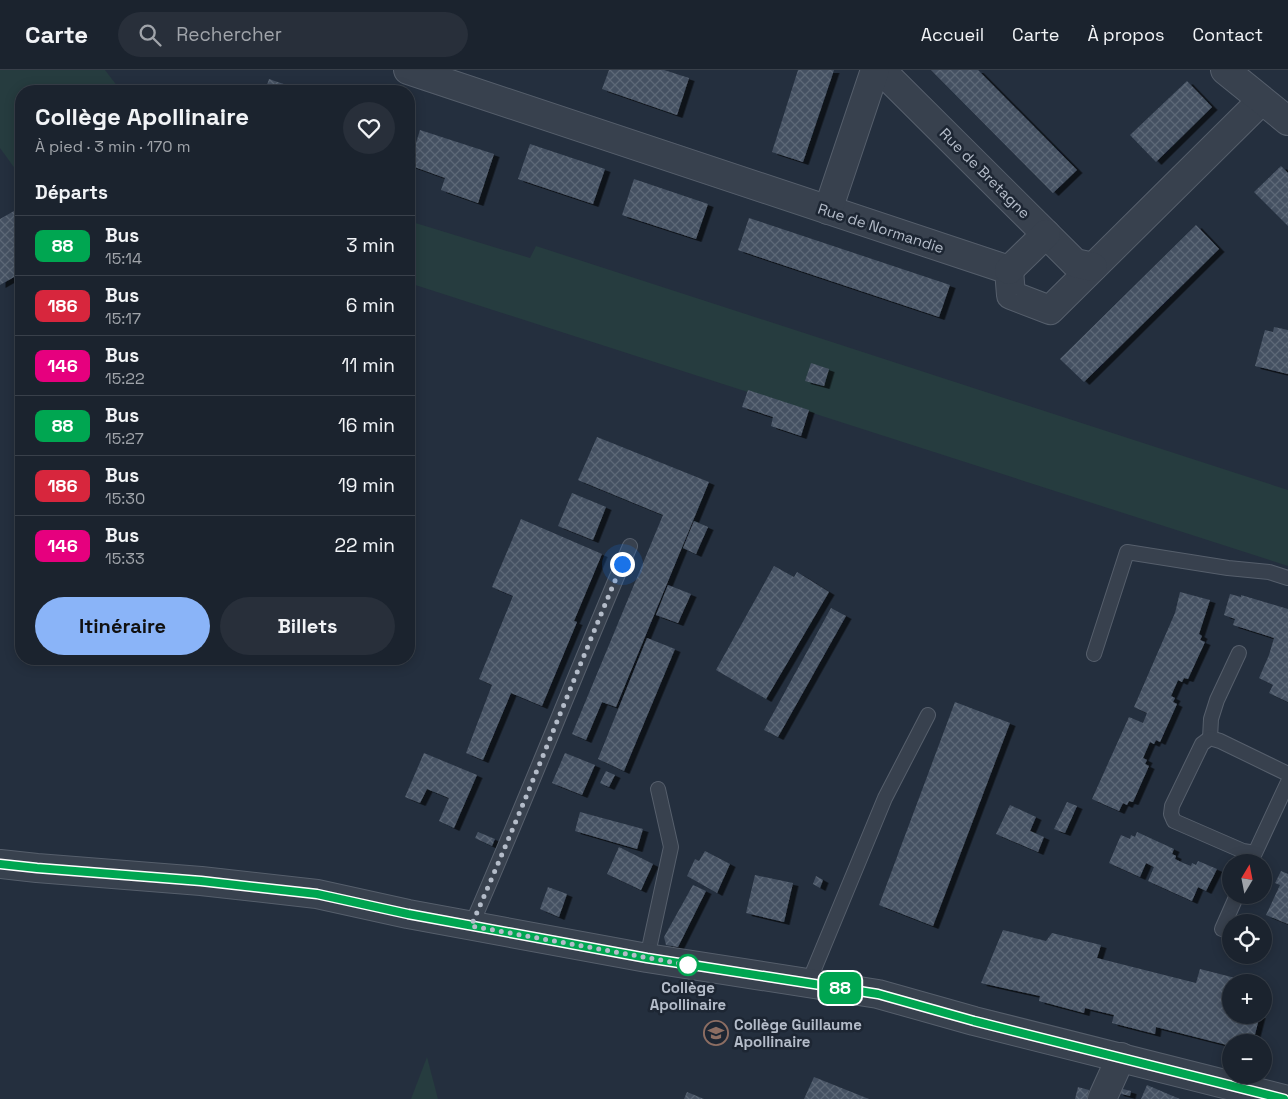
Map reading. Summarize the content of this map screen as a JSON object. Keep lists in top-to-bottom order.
{
  "streets": {
    "street": ["Rue de Bretagne", "Rue de Normandie"]
  },
  "places": {
    "other": ["Collège Apollinaire"],
    "school or university": ["Collège Guillaume Apollinaire"]
  },
  "lines": ["bus line 88"],
  "north": "top",
  "page": {
    "header": "Carte",
    "search": "Rechercher",
    "nav": [
      "Accueil",
      "Carte",
      "À propos",
      "Contact"
    ],
    "on_map": "88",
    "heading": [
      ["Collège Apollinaire", "À pied · 3 min · 170 m"],
      "Départs"
    ],
    "list": [
      {
        "mark": "88",
        "name": "Bus",
        "note": "15:14",
        "value": "3 min"
      },
      {
        "mark": "186",
        "name": "Bus",
        "note": "15:17",
        "value": "6 min"
      },
      {
        "mark": "146",
        "name": "Bus",
        "note": "15:22",
        "value": "11 min"
      },
      {
        "mark": "88",
        "name": "Bus",
        "note": "15:27",
        "value": "16 min"
      },
      {
        "mark": "186",
        "name": "Bus",
        "note": "15:30",
        "value": "19 min"
      },
      {
        "mark": "146",
        "name": "Bus",
        "note": "15:33",
        "value": "22 min"
      }
    ],
    "buttons": ["Itinéraire", "Billets"],
    "map_buttons": ["+", "−"]
  }
}
